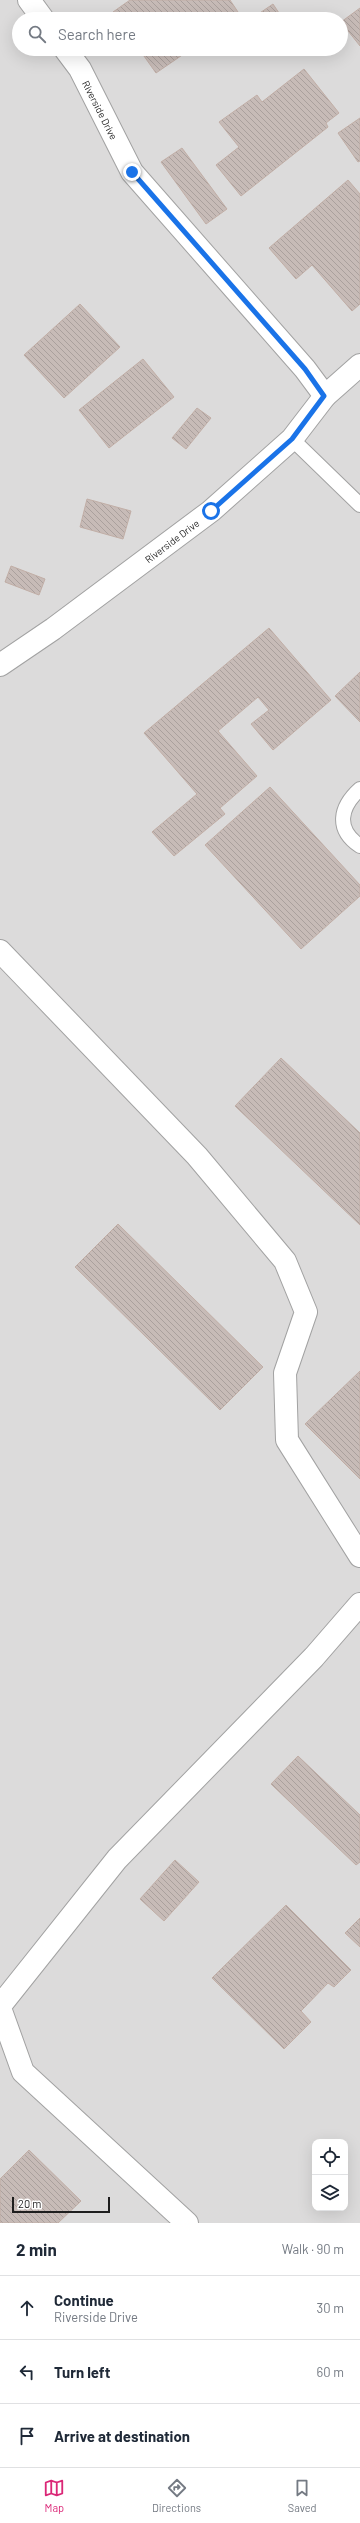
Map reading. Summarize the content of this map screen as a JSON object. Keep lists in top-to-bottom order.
{
  "streets": {
    "street": ["Riverside Drive"]
  },
  "scale_bar": "20 m",
  "page": {
    "search": "Search here",
    "scale": "20 m",
    "heading": ["2 min", "Walk · 90 m"],
    "list": [
      ["Continue", "Riverside Drive", "30 m"],
      ["Turn left", "60 m"],
      "Arrive at destination"
    ],
    "nav": ["Map", "Directions", "Saved"]
  }
}
